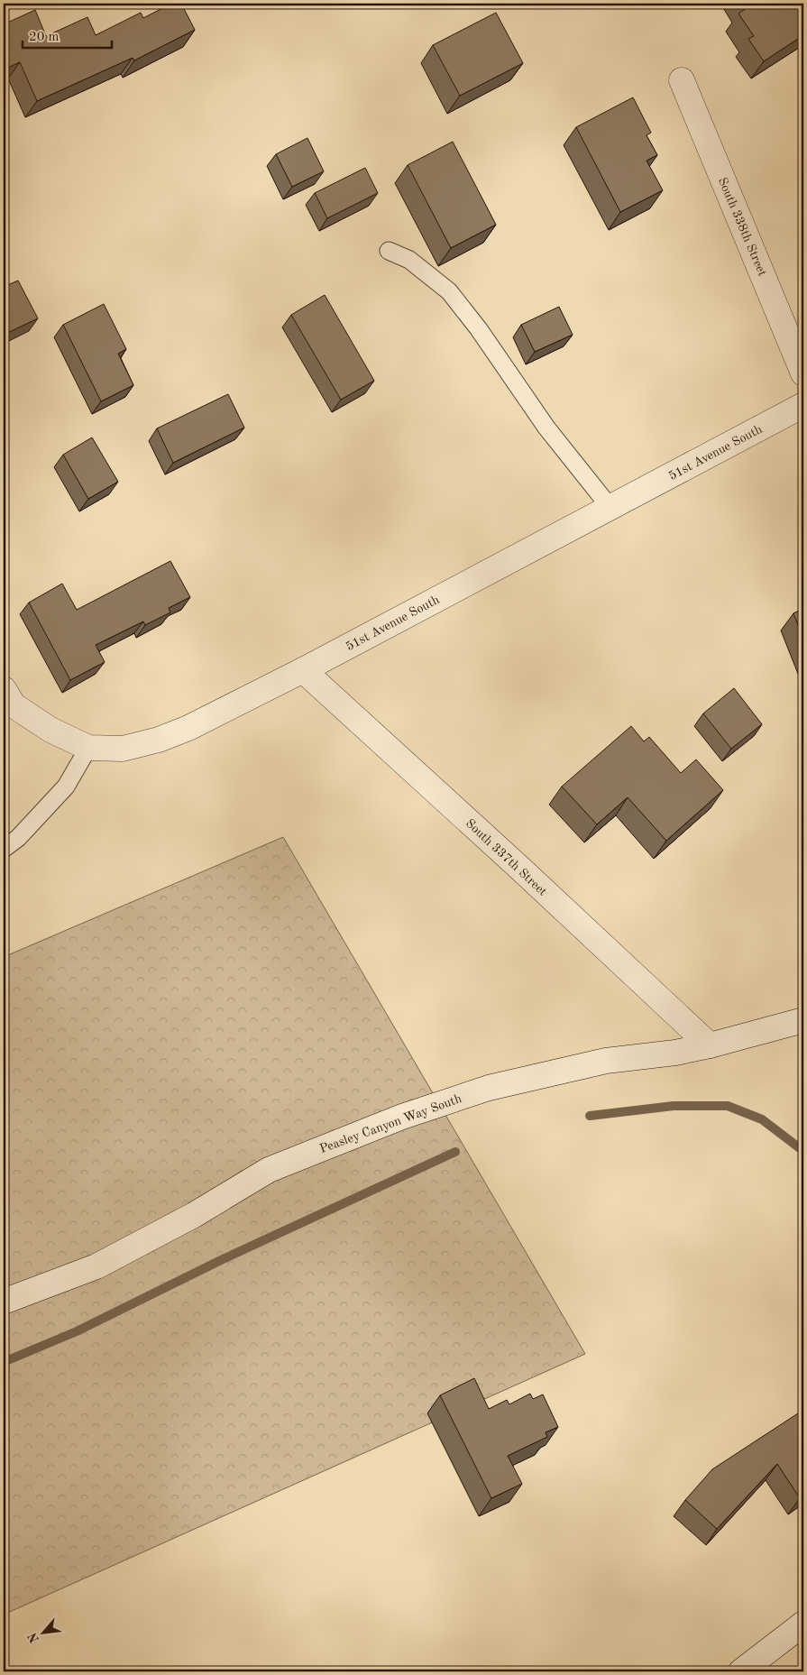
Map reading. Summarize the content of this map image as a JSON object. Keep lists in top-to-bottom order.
{
  "streets": {
    "street": [
      "South 338th Street",
      "51st Avenue South",
      "South 337th Street",
      "Peasley Canyon Way South"
    ]
  },
  "crossings": [
    ["51st Avenue South", "South 337th Street"],
    ["South 337th Street", "Peasley Canyon Way South"]
  ],
  "scale_bar": "20 m",
  "north": "bottom left"
}
